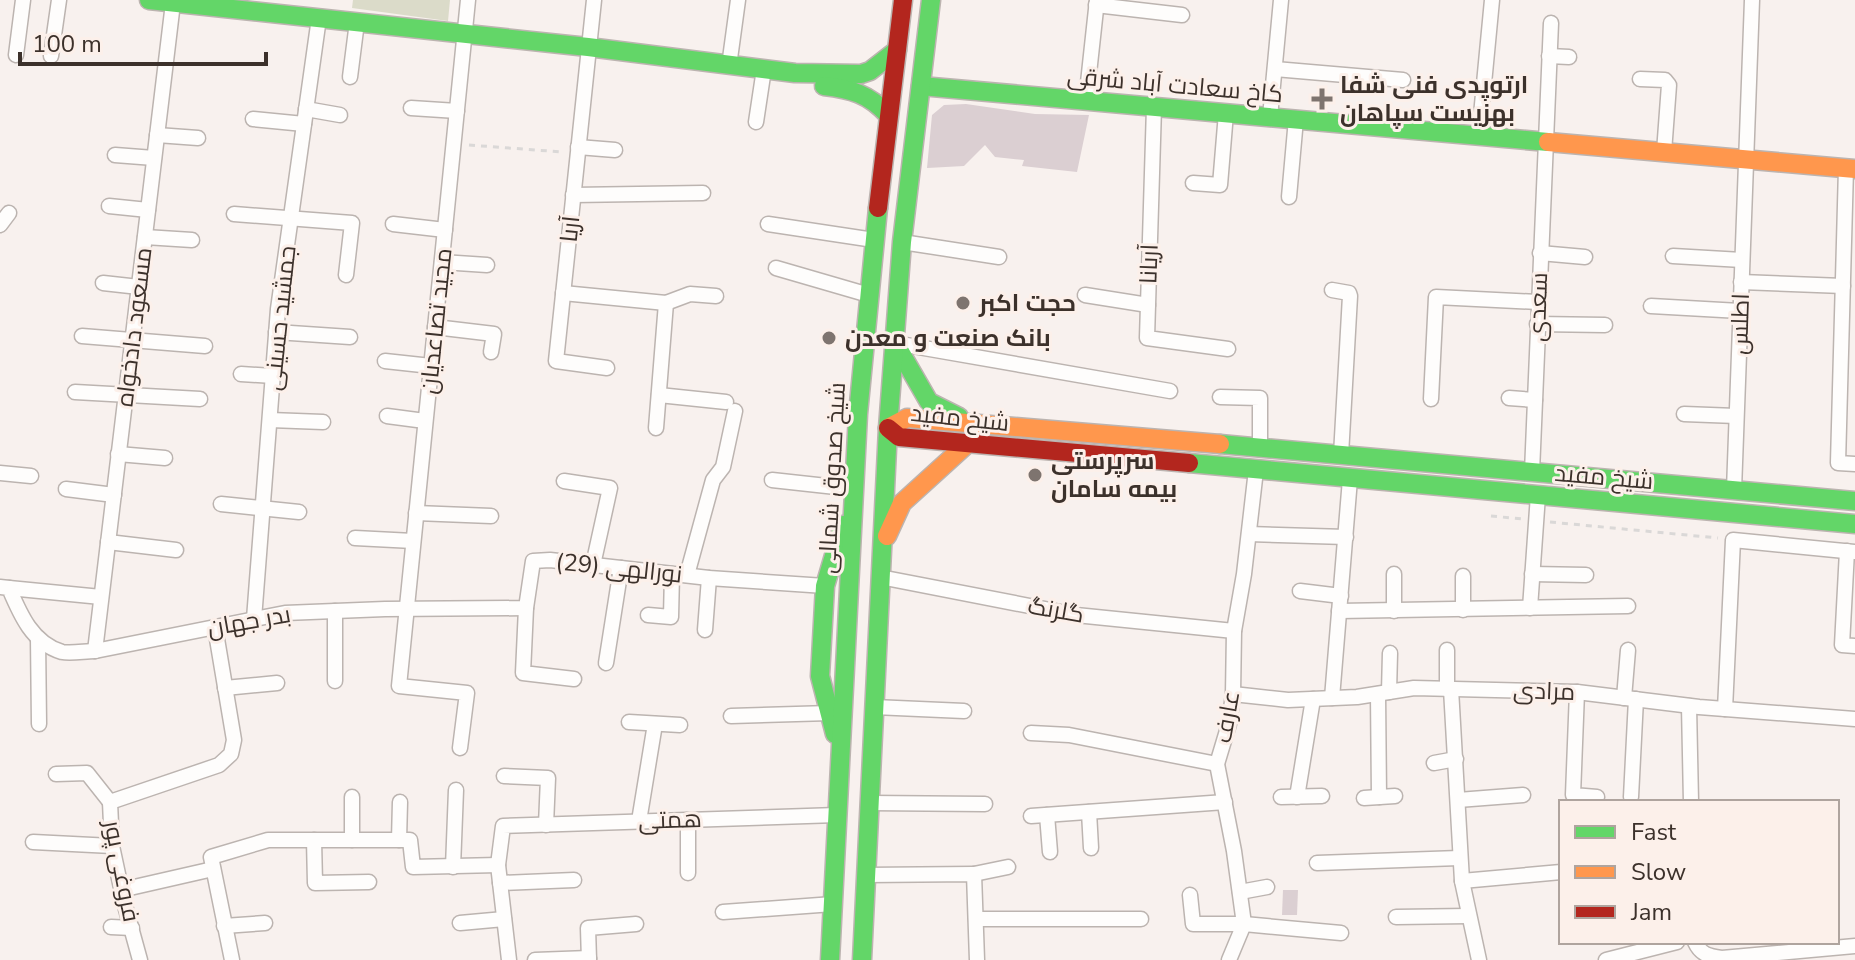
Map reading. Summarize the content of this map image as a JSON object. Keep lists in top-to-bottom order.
{
  "streets": {
    "main road": ["کاخ سعادت آباد شرقی", "شیخ مفید", "شیخ صدوق شمالی"],
    "street": [
      "آریا",
      "آریانا",
      "سعدی",
      "جمشید حسینی",
      "مجید تصاعدیان",
      "اطلس",
      "مسعود دادخواه",
      "نورالهی (29)",
      "گلرنگ",
      "بدر جهان",
      "مرادی",
      "عارف",
      "همتی",
      "فروغی پور"
    ]
  },
  "crossings": [
    ["کاخ سعادت آباد شرقی", "آریانا"],
    ["کاخ سعادت آباد شرقی", "سعدی"],
    ["کاخ سعادت آباد شرقی", "اطلس"],
    ["سعدی", "شیخ مفید"],
    ["جمشید حسینی", "بدر جهان"],
    ["مجید تصاعدیان", "بدر جهان"],
    ["اطلس", "شیخ مفید"],
    ["مسعود دادخواه", "بدر جهان"],
    ["شیخ مفید", "عارف"],
    ["شیخ صدوق شمالی", "همتی"],
    ["گلرنگ", "عارف"],
    ["بدر جهان", "فروغی پور"],
    ["مرادی", "عارف"]
  ],
  "places": {
    "health": ["ارتوپدی فنی شفا بهزیست سپاهان"],
    "other": ["حجت اکبر", "بانک صنعت و معدن", "سرپرستی بیمه سامان"]
  },
  "legend": ["Fast", "Slow", "Jam"],
  "scale_bar": "100 m"
}
